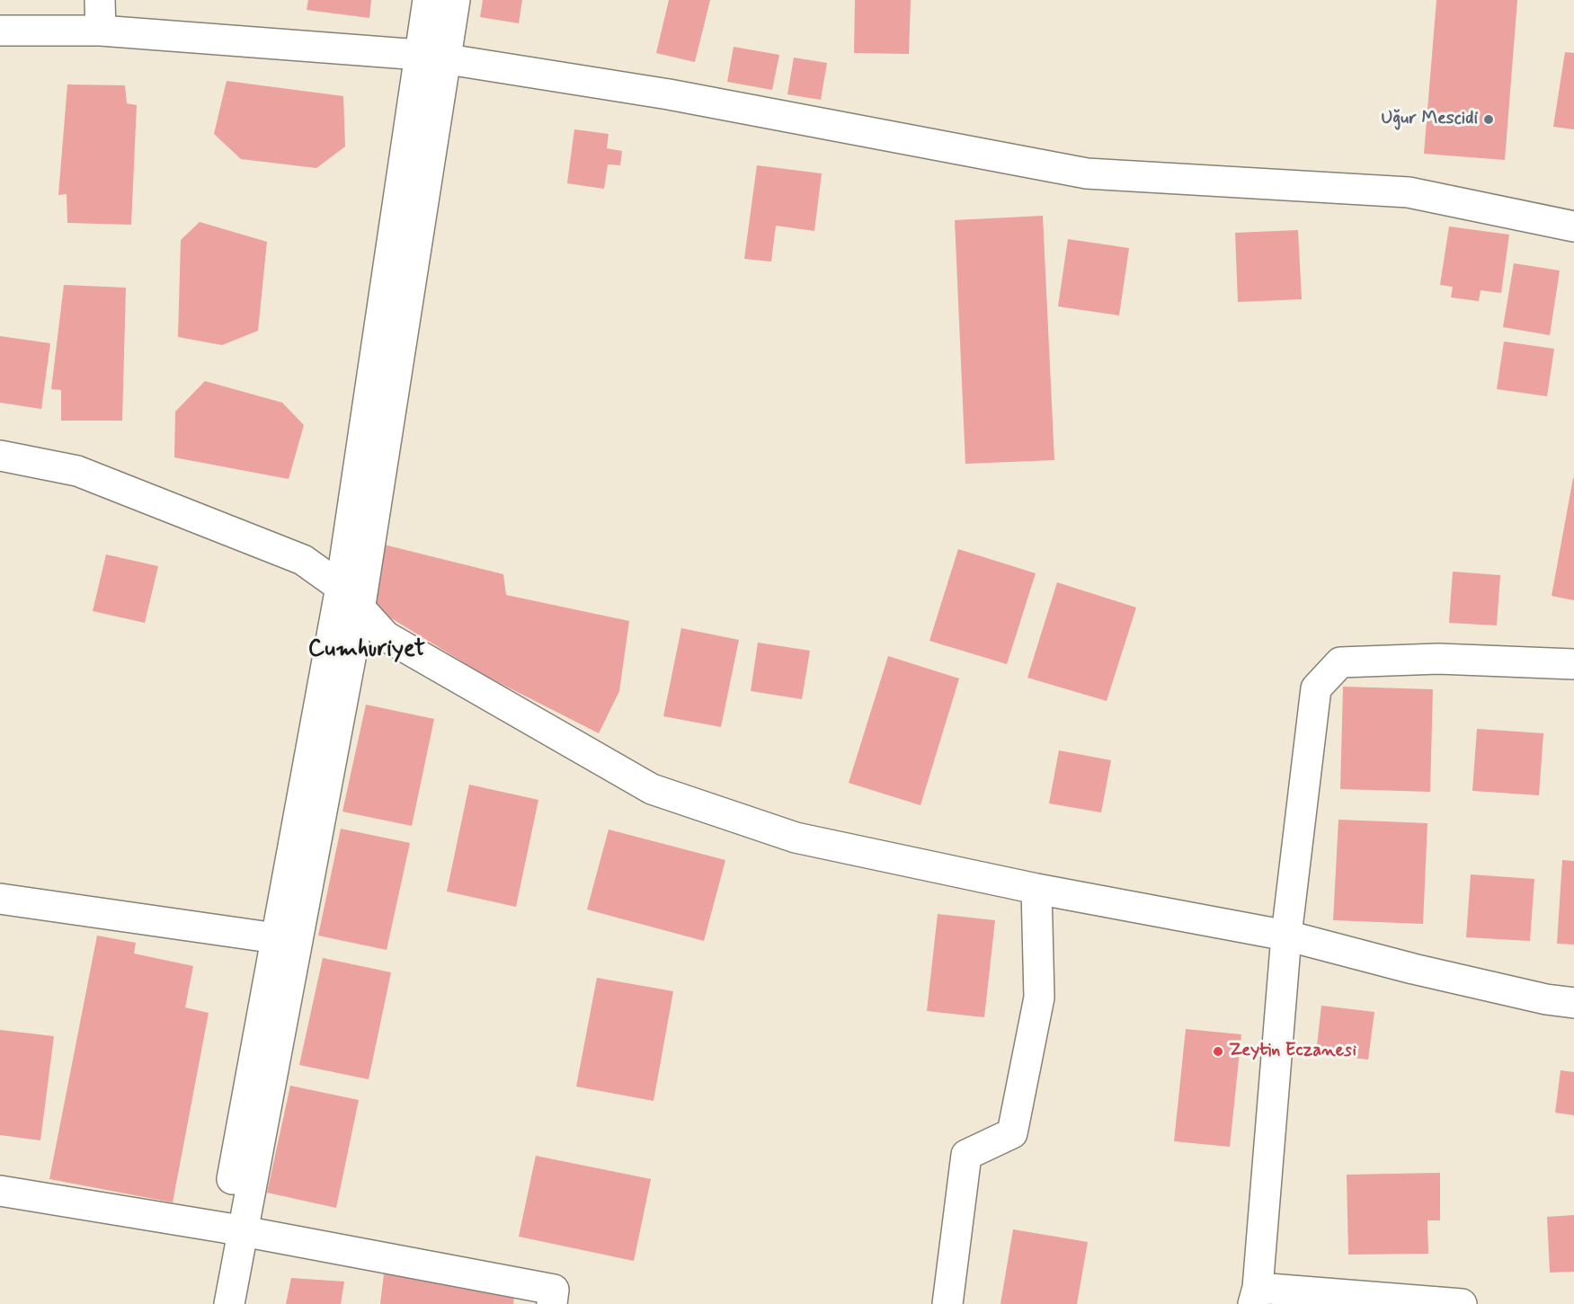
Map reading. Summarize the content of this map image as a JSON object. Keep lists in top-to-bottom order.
{
  "districts": ["Cumhuriyet"],
  "places": ["Uğur Mescidi", "Zeytin Eczanesi"]
}
